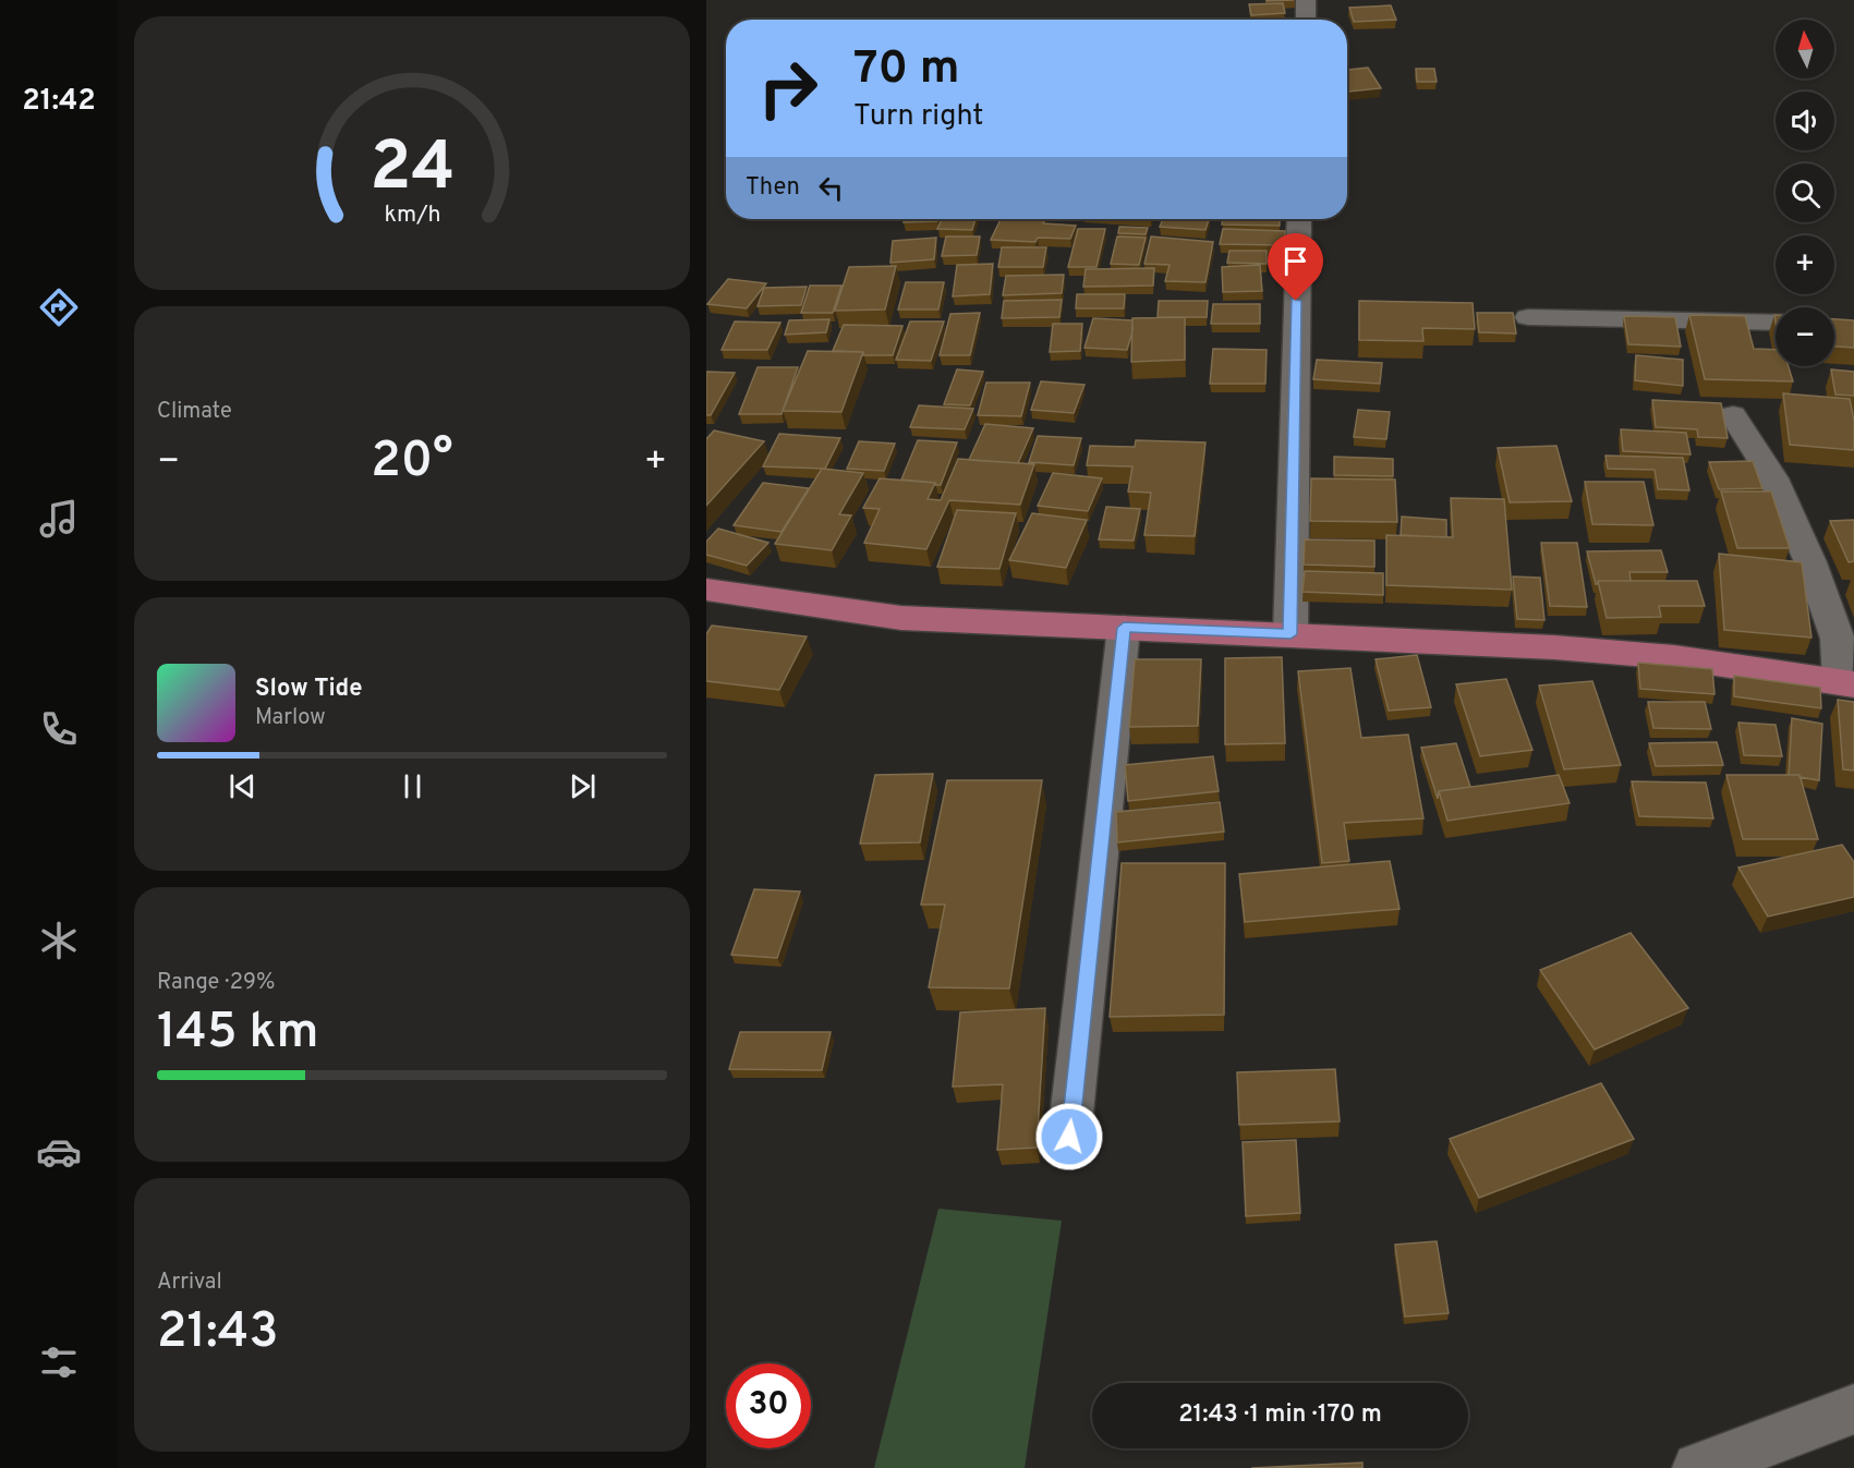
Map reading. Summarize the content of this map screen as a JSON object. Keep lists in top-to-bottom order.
{
  "north": "top",
  "page": {
    "tabs": "21:42",
    "map_buttons": ["+", "−"],
    "turn": ["70 m", "Turn right"],
    "then": "Then",
    "tile": [
      "Climate",
      ["Range · 29%", "145 km"],
      ["Arrival", "21:43"]
    ],
    "heat": ["−", "20°", "+"],
    "song": ["Slow Tide", "Marlow"],
    "limit": "30",
    "trip": "21:43 · 1 min · 170 m",
    "gauge": ["24", "km/h"]
  }
}
